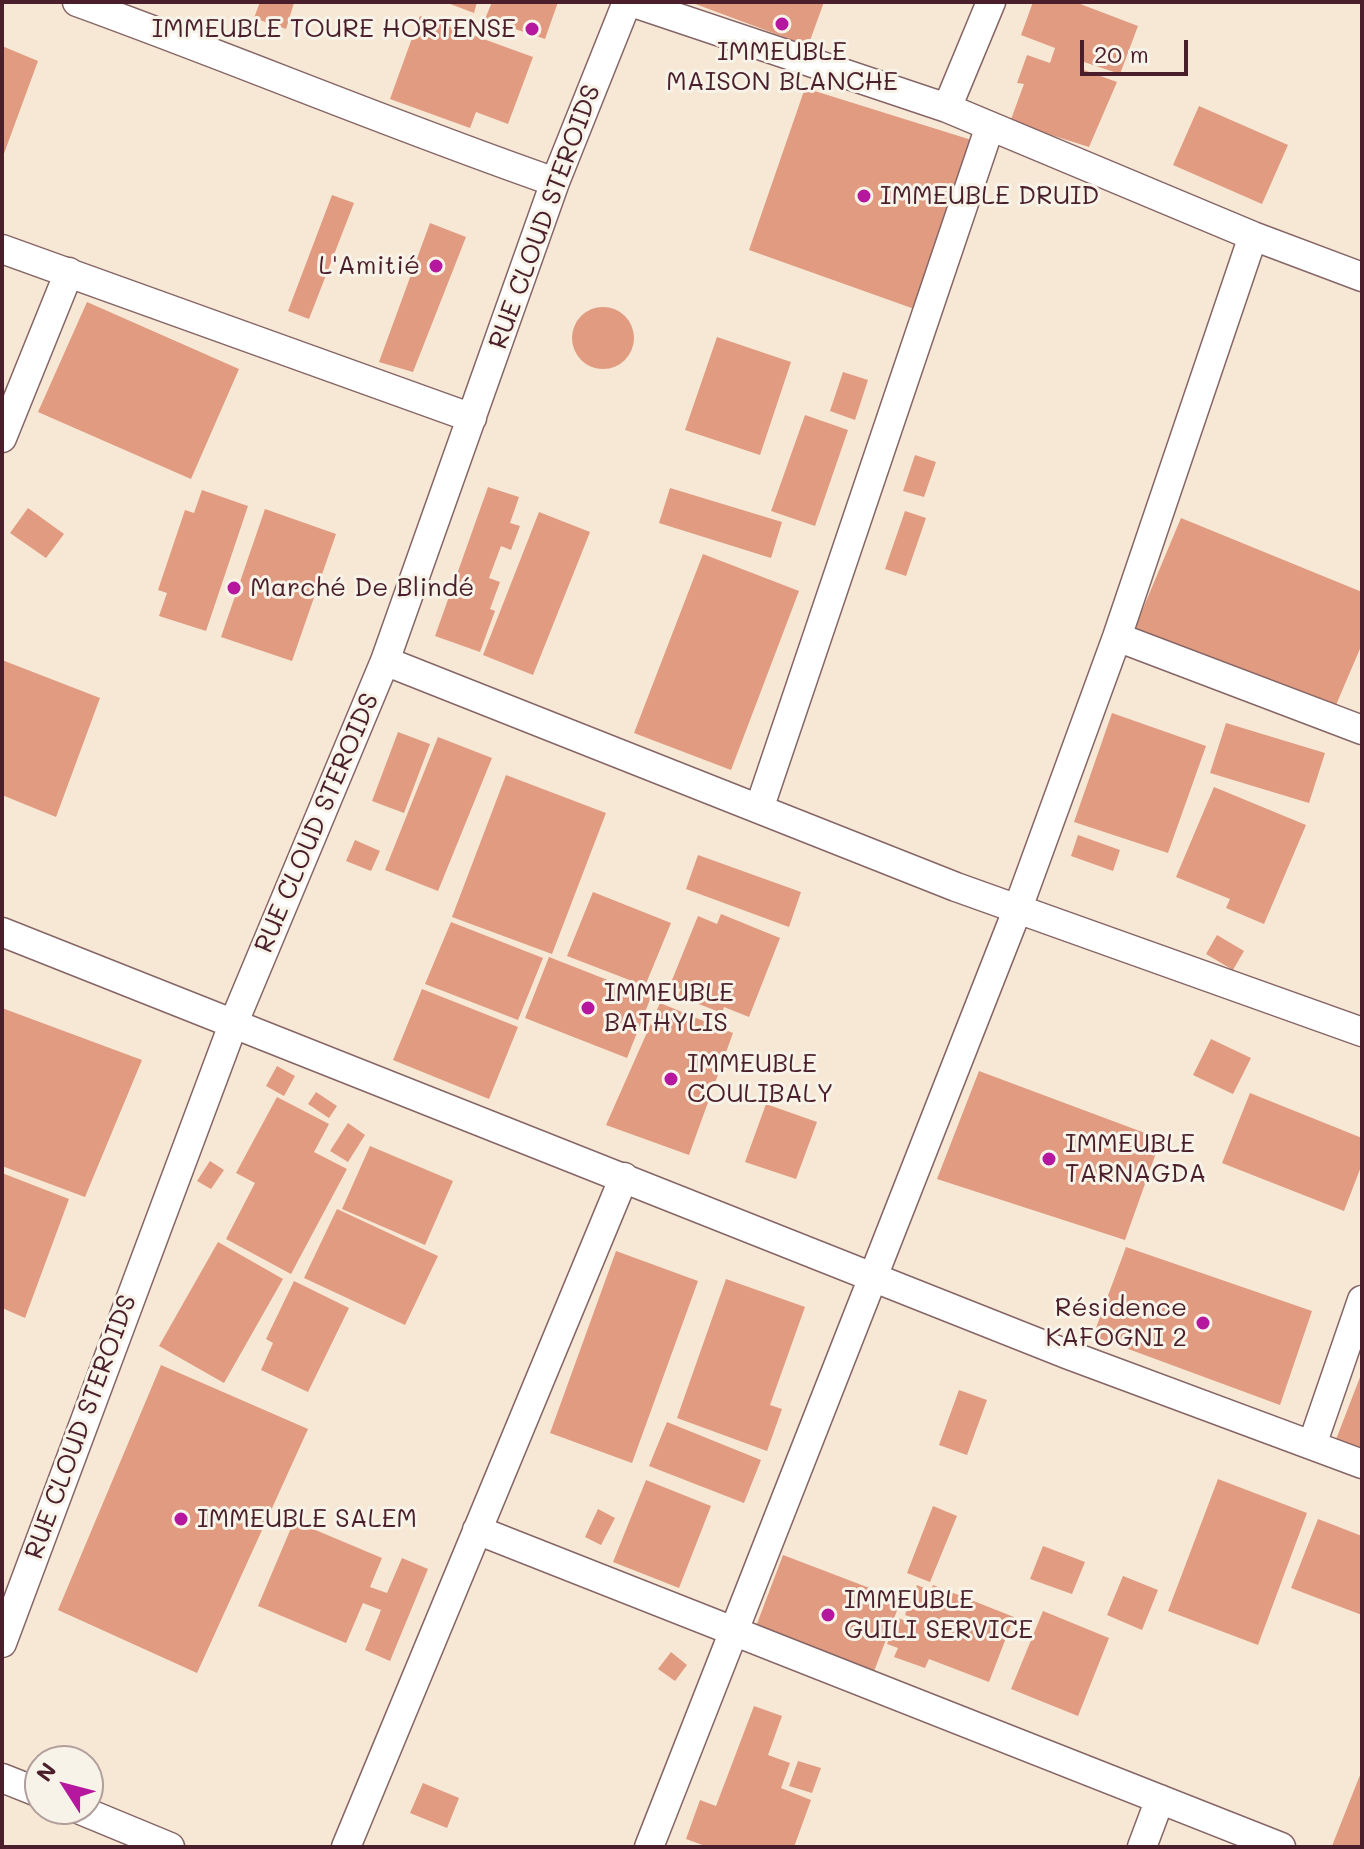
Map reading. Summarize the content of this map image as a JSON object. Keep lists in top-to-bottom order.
{
  "streets": {
    "street": ["RUE CLOUD STEROIDS"]
  },
  "places": [
    "IMMEUBLE MAISON BLANCHE",
    "IMMEUBLE TOURE HORTENSE",
    "IMMEUBLE DRUID",
    "L'Amitié",
    "Marché De Blindé",
    "IMMEUBLE BATHYLIS",
    "IMMEUBLE COULIBALY",
    "IMMEUBLE TARNAGDA",
    "Résidence KAFOGNI 2",
    "IMMEUBLE SALEM",
    "IMMEUBLE GUILI SERVICE"
  ],
  "scale_bar": "20 m",
  "north": "top left"
}
